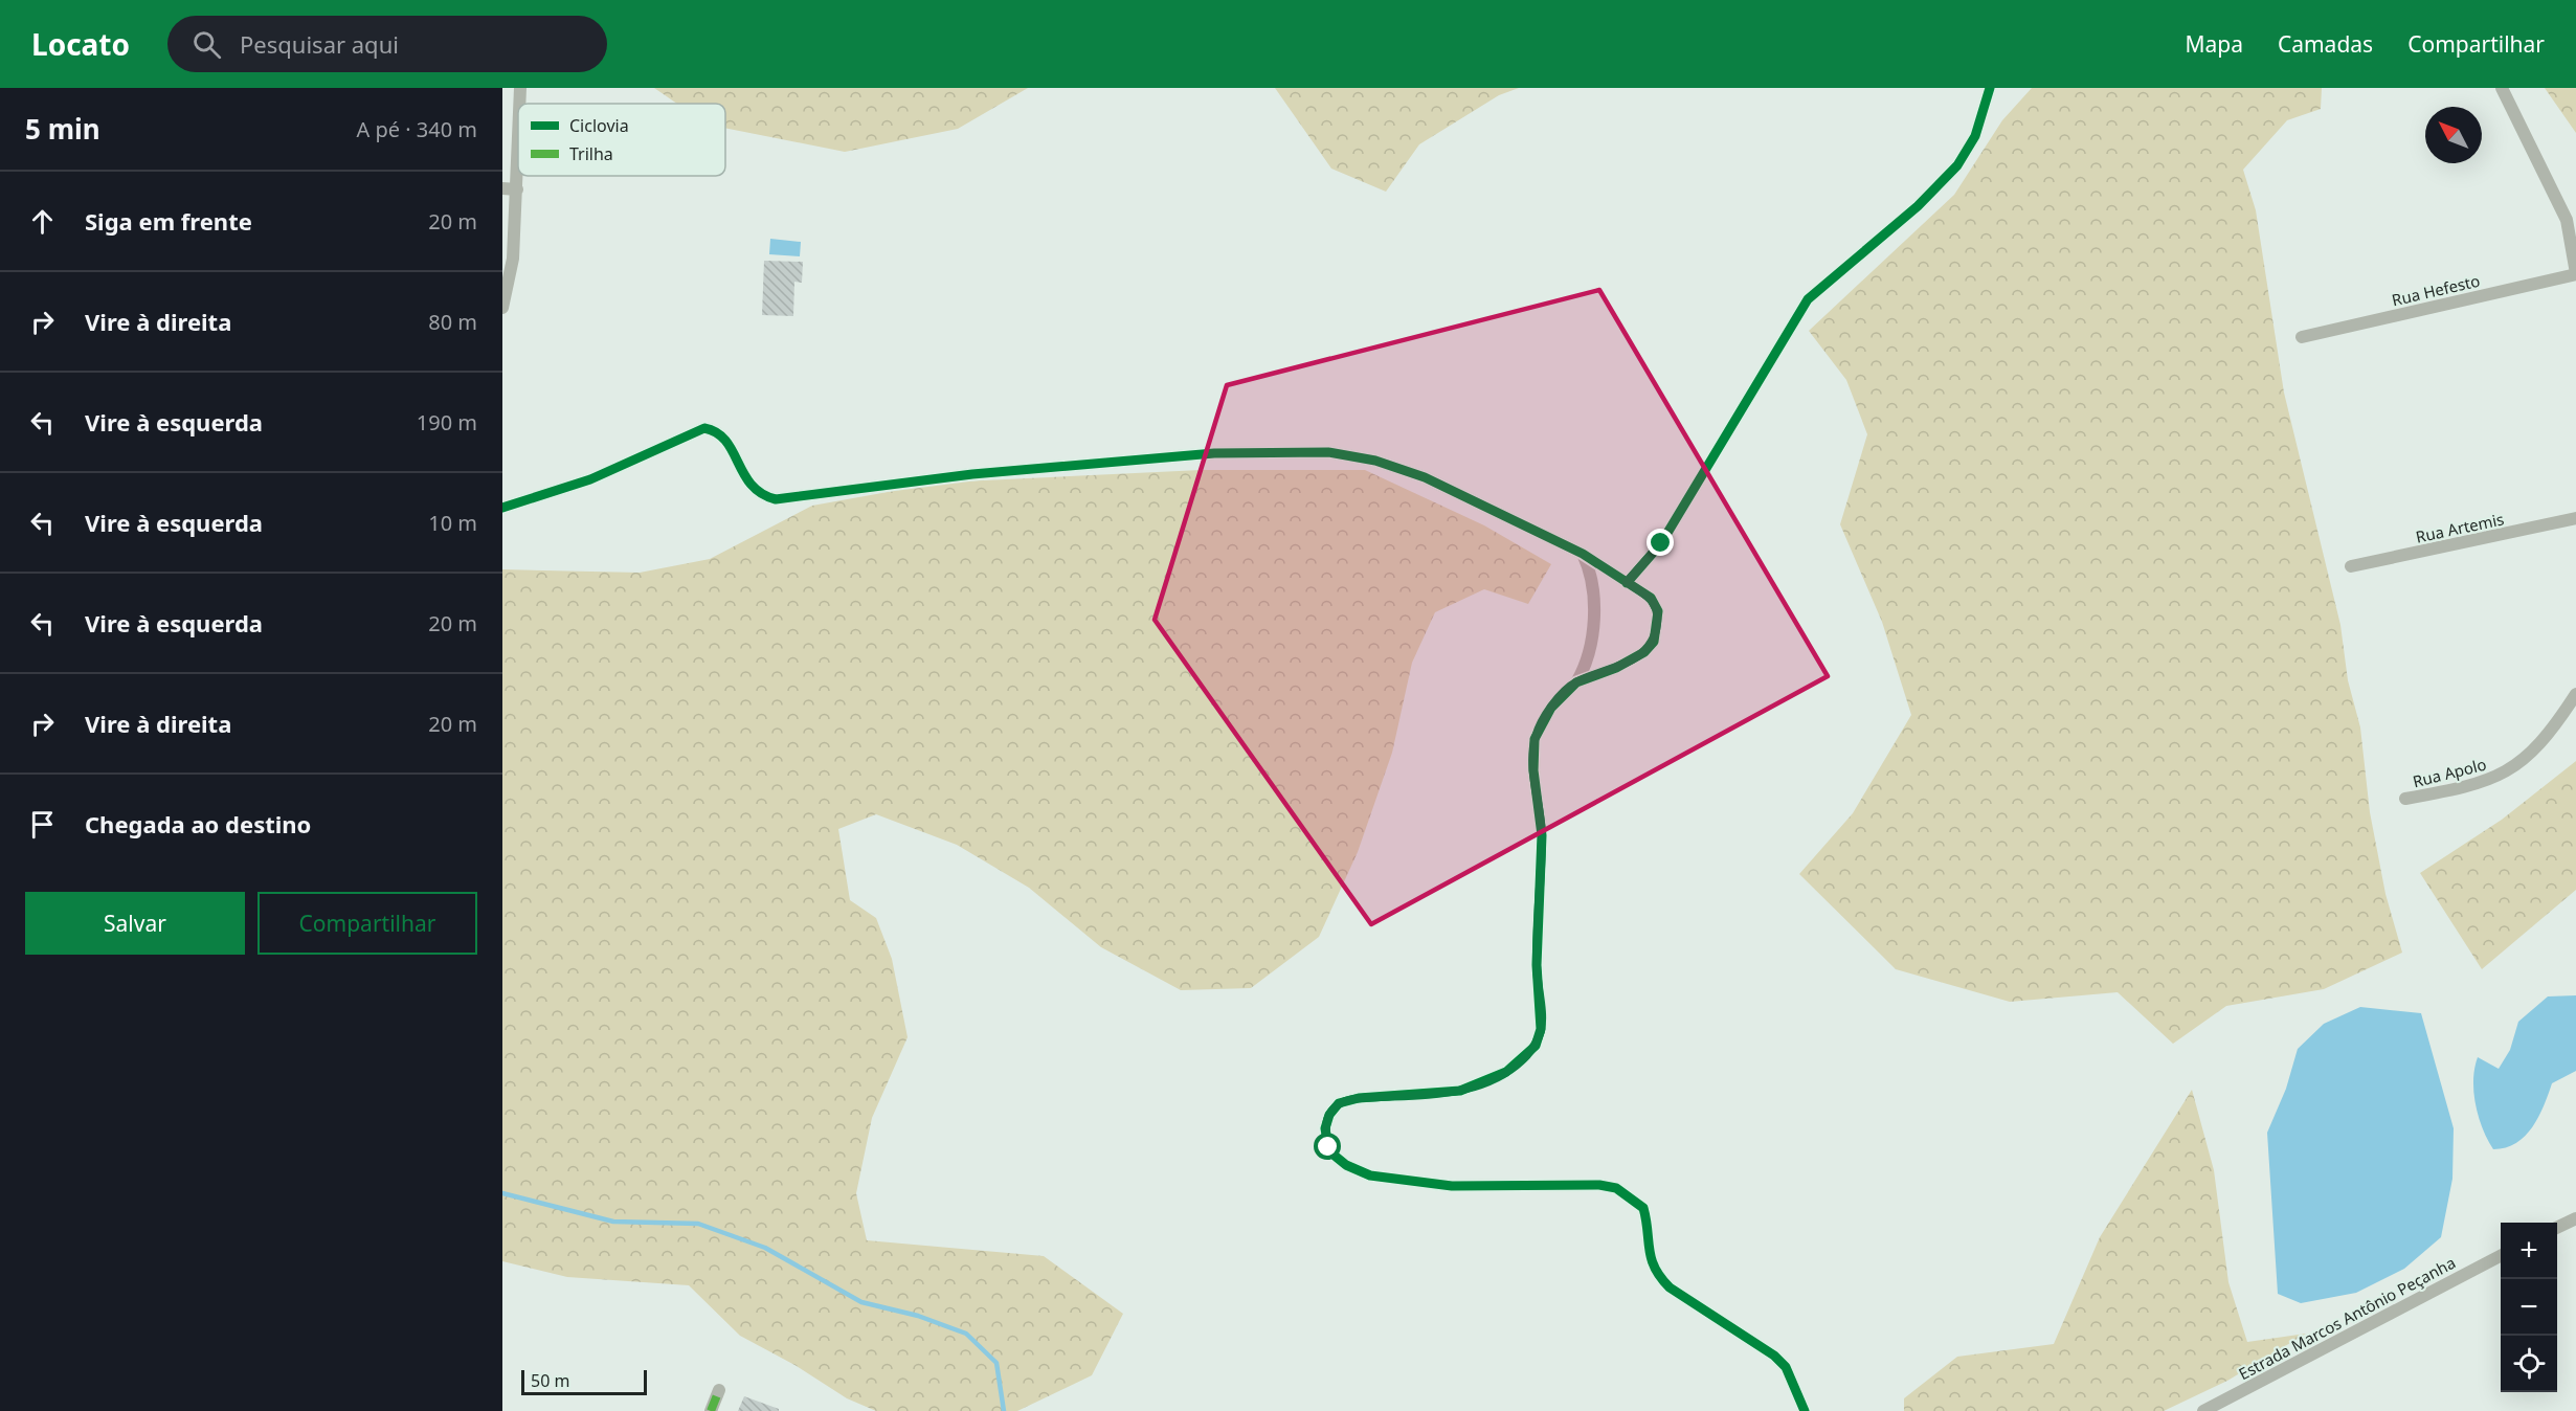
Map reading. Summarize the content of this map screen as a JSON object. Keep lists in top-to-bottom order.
{
  "streets": {
    "street": [
      "Rua Hefesto",
      "Rua Artemis",
      "Rua Apolo",
      "Estrada Marcos Antônio Peçanha"
    ]
  },
  "legend": ["Ciclovia", "Trilha"],
  "scale_bar": "50 m",
  "north": "top left",
  "page": {
    "header": "Locato",
    "search": "Pesquisar aqui",
    "nav": ["Mapa", "Camadas", "Compartilhar"],
    "heading": ["5 min", "A pé · 340 m"],
    "list": [
      ["Siga em frente", "20 m"],
      ["Vire à direita", "80 m"],
      ["Vire à esquerda", "190 m"],
      ["Vire à esquerda", "10 m"],
      ["Vire à esquerda", "20 m"],
      ["Vire à direita", "20 m"],
      "Chegada ao destino"
    ],
    "buttons": ["Salvar", "Compartilhar"],
    "map_buttons": ["+", "−"],
    "scale": "50 m"
  }
}
